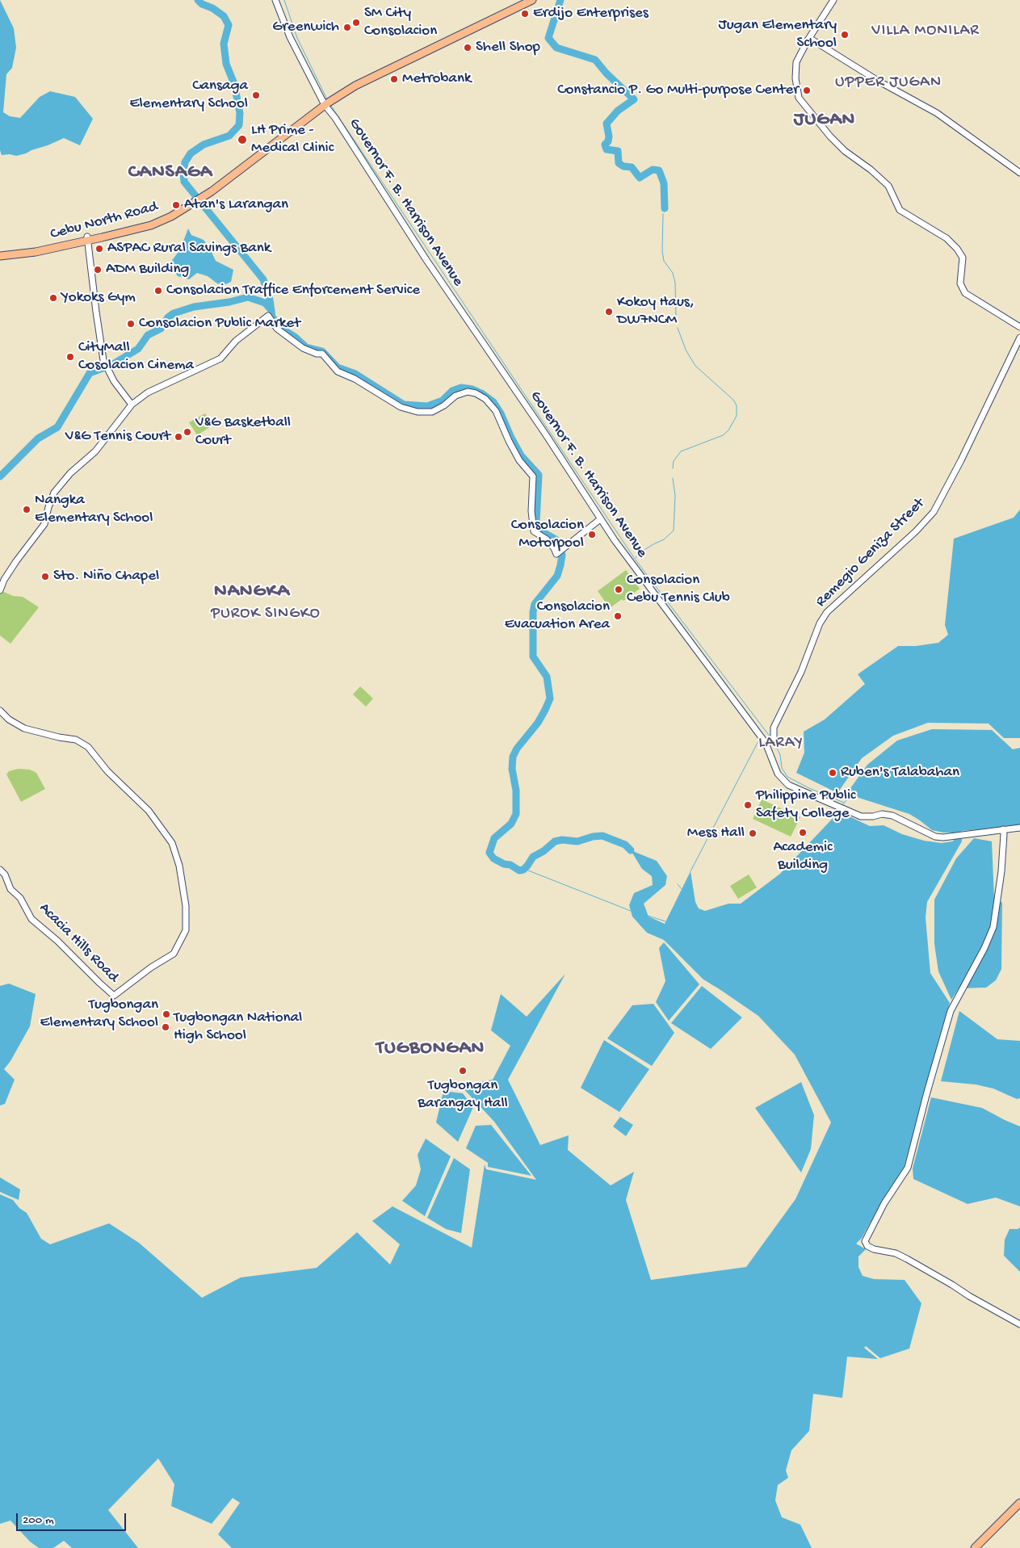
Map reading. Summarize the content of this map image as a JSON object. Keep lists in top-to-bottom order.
{
  "streets": {
    "main road": ["Cebu North Road"],
    "street": ["Governor F. B. Harrison Avenue", "Remegio Geniza Street", "Acacia Hills Road"]
  },
  "crossings": [
    ["Governor F. B. Harrison Avenue", "Cebu North Road"],
    ["Governor F. B. Harrison Avenue", "Remegio Geniza Street"]
  ],
  "districts": [
    "VILLA MONILAR",
    "UPPER JUGAN",
    "JUGAN",
    "CANSAGA",
    "NANGKA",
    "PUROK SINGKO",
    "LARAY",
    "TUGBONGAN"
  ],
  "places": [
    "Erdijo Enterprises",
    "SM City Consolacion",
    "Greenwich",
    "Jugan Elementary School",
    "Shell Shop",
    "Metrobank",
    "Constancio P. Go Multi-purpose Center",
    "Cansaga Elementary School",
    "LH Prime - Medical Clinic",
    "Atan's Larangan",
    "ASPAC Rural Savings Bank",
    "ADM Building",
    "Consolacion Traffice Enforcement Service",
    "Yokoks Gym",
    "Kokoy Haus, DW7NCM",
    "Consolacion Public Market",
    "CityMall Cosolacion Cinema",
    "V&G Basketball Court",
    "V&G Tennis Court",
    "Nangka Elementary School",
    "Consolacion Motorpool",
    "Sto. Niño Chapel",
    "Consolacion Cebu Tennis Club",
    "Consolacion Evacuation Area",
    "Ruben's Talabahan",
    "Philippine Public Safety College",
    "Academic Building",
    "Mess Hall",
    "Tugbongan Elementary School",
    "Tugbongan National High School",
    "Tugbongan Barangay Hall"
  ],
  "scale_bar": "200 m"
}
